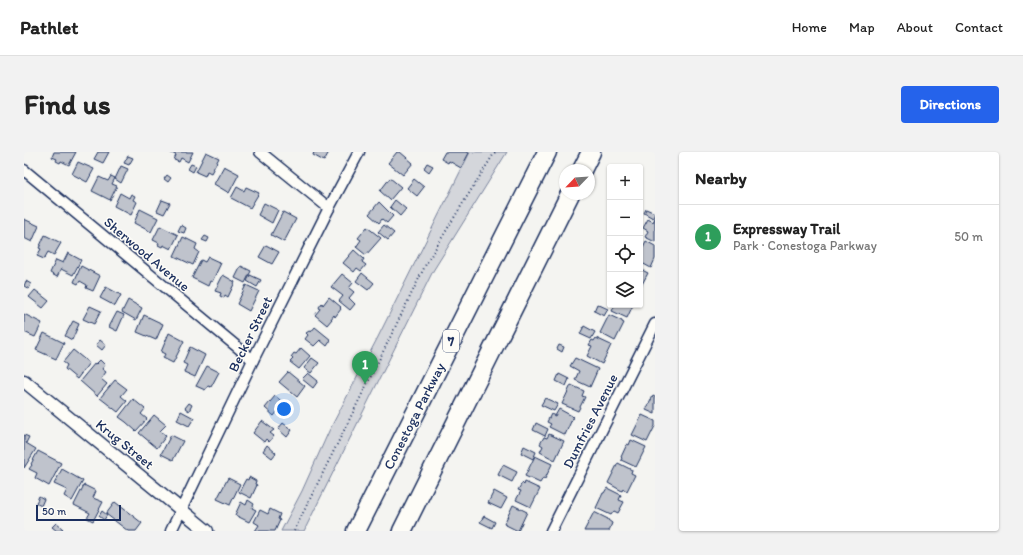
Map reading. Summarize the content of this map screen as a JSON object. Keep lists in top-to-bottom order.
{
  "streets": {
    "highway": ["7", "Conestoga Parkway"],
    "street": [
      "Sherwood Avenue",
      "Becker Street",
      "Dumfries Avenue",
      "Krug Street"
    ]
  },
  "crossings": [
    ["Sherwood Avenue", "Becker Street"],
    ["Becker Street", "Krug Street"]
  ],
  "scale_bar": "50 m",
  "north": "bottom left",
  "page": {
    "header": "Pathlet",
    "nav": [
      "Home",
      "Map",
      "About",
      "Contact"
    ],
    "buttons": "Directions",
    "title": "Find us",
    "heading": "Nearby",
    "map_buttons": ["+", "−"],
    "list": [
      {
        "mark": "1",
        "name": "Expressway Trail",
        "note": "Park · Conestoga Parkway",
        "value": "50 m"
      }
    ],
    "pins": "1",
    "scale": "50 m"
  }
}
